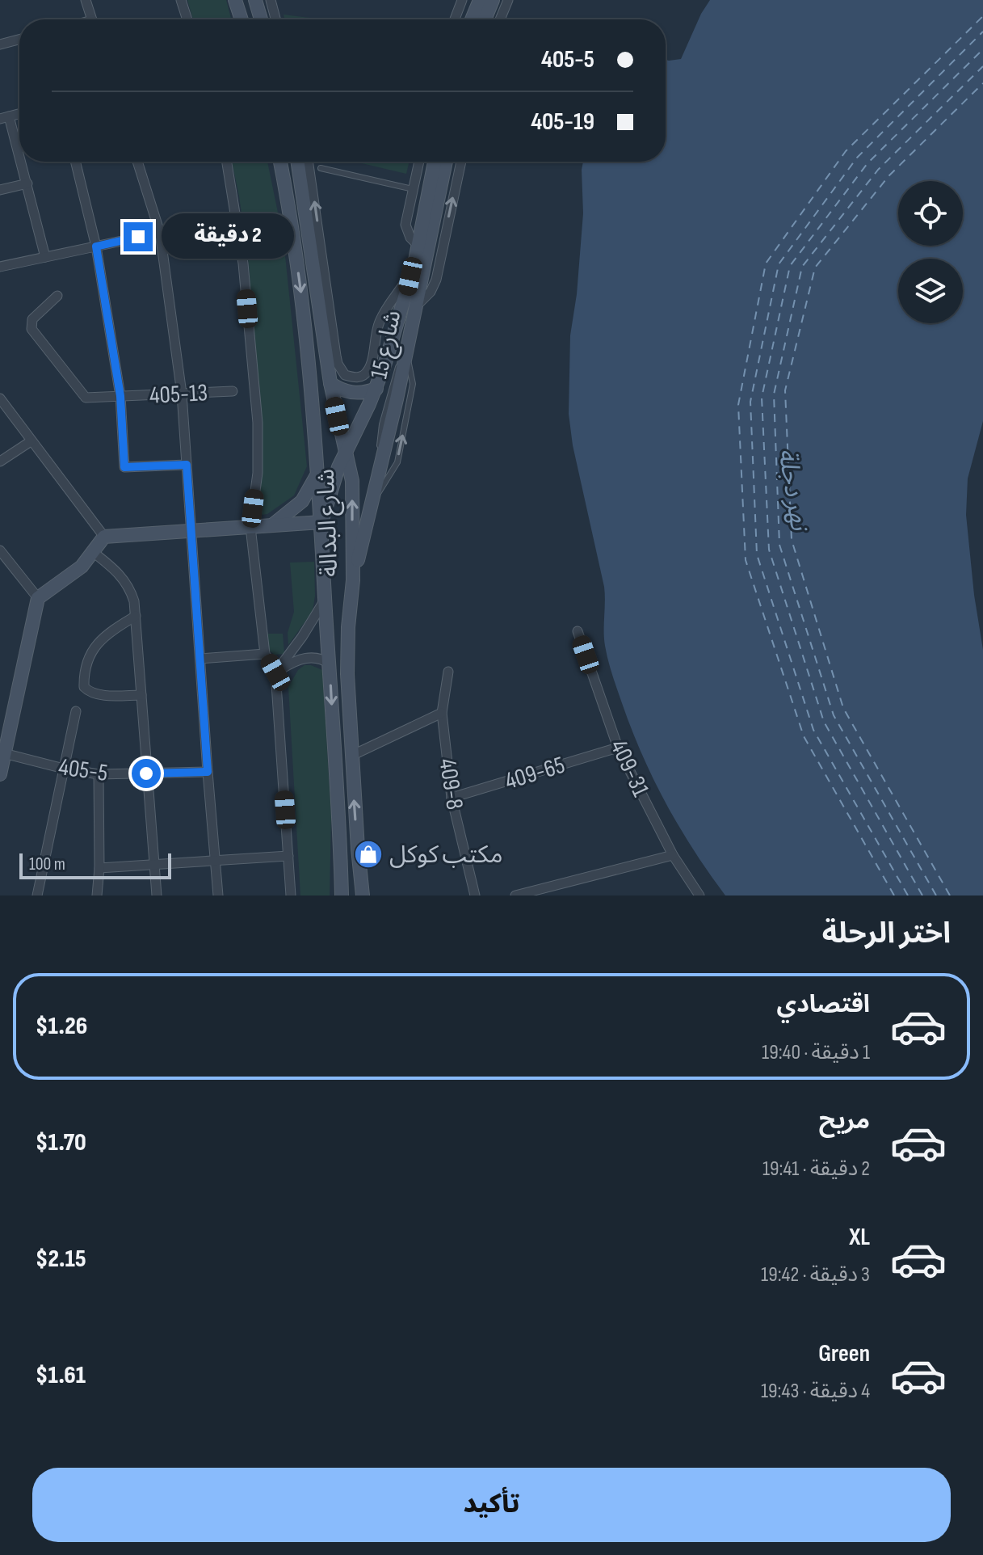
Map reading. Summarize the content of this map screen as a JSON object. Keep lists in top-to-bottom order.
{
  "streets": {
    "main road": ["شارع 15", "شارع البدالة"],
    "street": [
      "405-13",
      "409-31",
      "405-5",
      "409-65",
      "409-8"
    ]
  },
  "crossings": [
    ["شارع 15", "شارع البدالة"],
    ["409-31", "409-65"],
    ["409-65", "409-8"]
  ],
  "water": ["نهر دجلة"],
  "places": {
    "shop": ["مكتب كوكل"]
  },
  "scale_bar": "100 m",
  "page": {
    "banner": ["405-5", "405-19"],
    "bubble": "2 دقيقة",
    "scale": "100 m",
    "heading": "اختر الرحلة",
    "list": [
      {
        "name": "اقتصادي",
        "note": "1 دقيقة · 19:40",
        "value": "$1.26"
      },
      {
        "name": "مريح",
        "note": "2 دقيقة · 19:41",
        "value": "$1.70"
      },
      {
        "name": "XL",
        "note": "3 دقيقة · 19:42",
        "value": "$2.15"
      },
      {
        "name": "Green",
        "note": "4 دقيقة · 19:43",
        "value": "$1.61"
      }
    ],
    "buttons": "تأكيد"
  }
}
